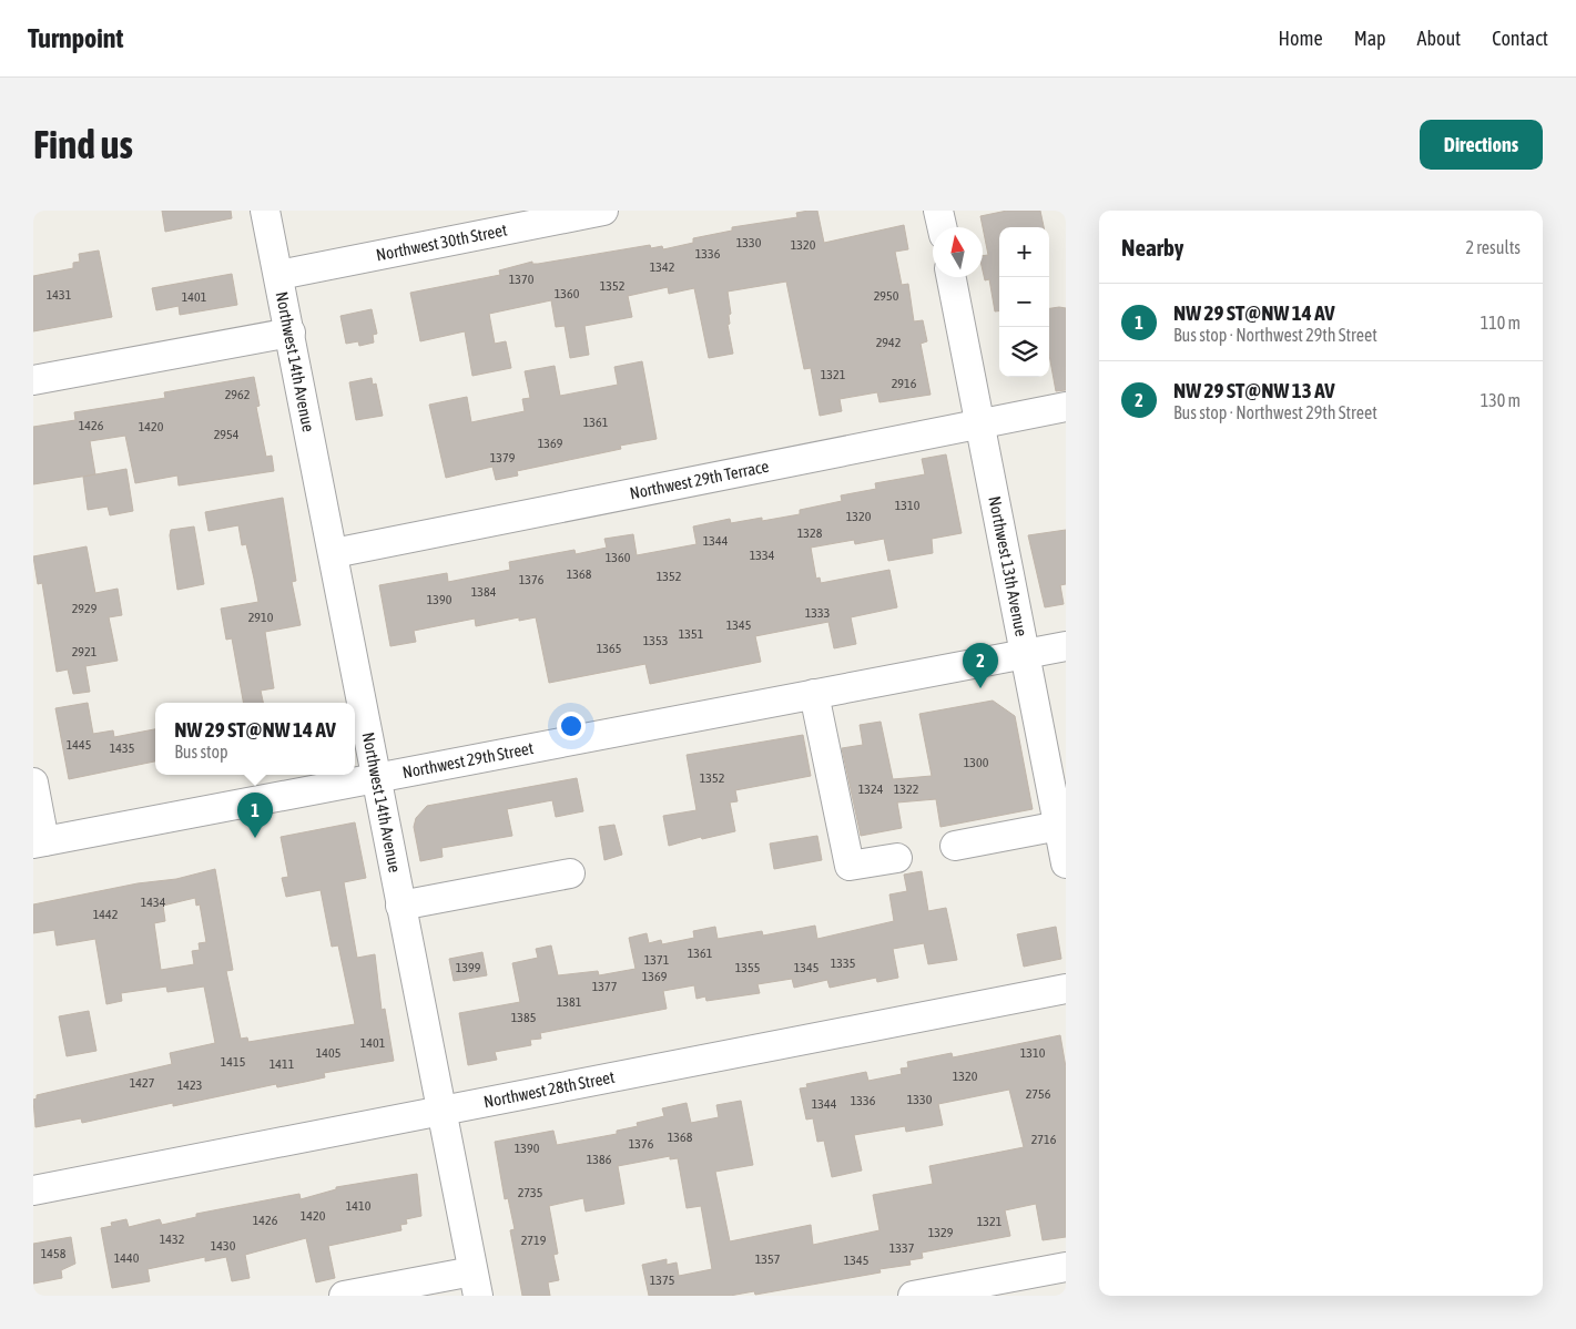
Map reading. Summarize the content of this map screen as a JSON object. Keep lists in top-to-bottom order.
{
  "streets": {
    "street": [
      "Northwest 30th Street",
      "Northwest 14th Avenue",
      "Northwest 29th Terrace",
      "Northwest 13th Avenue",
      "Northwest 29th Street",
      "Northwest 28th Street"
    ]
  },
  "crossings": [
    ["Northwest 30th Street", "Northwest 14th Avenue"],
    ["Northwest 14th Avenue", "Northwest 29th Terrace"],
    ["Northwest 14th Avenue", "Northwest 29th Street"],
    ["Northwest 14th Avenue", "Northwest 28th Street"],
    ["Northwest 29th Terrace", "Northwest 13th Avenue"],
    ["Northwest 13th Avenue", "Northwest 29th Street"]
  ],
  "house_numbers": [
    "1330",
    "1320",
    "1336",
    "1342",
    "1370",
    "1352",
    "1360",
    "1431",
    "2950",
    "1401",
    "2942",
    "1321",
    "2916",
    "2962",
    "1361",
    "1426",
    "1420",
    "2954",
    "1369",
    "1379",
    "1310",
    "1320",
    "1328",
    "1344",
    "1334",
    "1360",
    "1368",
    "1352",
    "1376",
    "1384",
    "1390",
    "2929",
    "1333",
    "2910",
    "1345",
    "1351",
    "1353",
    "1365",
    "2921",
    "1445",
    "1435",
    "1300",
    "1352",
    "1324",
    "1322",
    "1434",
    "1442",
    "1361",
    "1371",
    "1335",
    "1399",
    "1355",
    "1345",
    "1369",
    "1377",
    "1381",
    "1385",
    "1401",
    "1405",
    "1310",
    "1415",
    "1411",
    "1320",
    "1427",
    "1423",
    "2756",
    "1330",
    "1336",
    "1344",
    "1368",
    "2716",
    "1376",
    "1390",
    "1386",
    "2735",
    "1410",
    "1420",
    "1426",
    "1321",
    "1329",
    "1432",
    "2719",
    "1430",
    "1337",
    "1458",
    "1440",
    "1357",
    "1345",
    "1375"
  ],
  "north": "top",
  "page": {
    "header": "Turnpoint",
    "nav": [
      "Home",
      "Map",
      "About",
      "Contact"
    ],
    "buttons": "Directions",
    "title": "Find us",
    "heading": ["Nearby", "2 results"],
    "map_buttons": ["+", "−"],
    "list": [
      {
        "mark": "1",
        "name": "NW 29 ST@NW 14 AV",
        "note": "Bus stop · Northwest 29th Street",
        "value": "110 m"
      },
      {
        "mark": "2",
        "name": "NW 29 ST@NW 13 AV",
        "note": "Bus stop · Northwest 29th Street",
        "value": "130 m"
      }
    ],
    "pins": ["2", "1"],
    "popup": ["NW 29 ST@NW 14 AV", "Bus stop"]
  }
}
